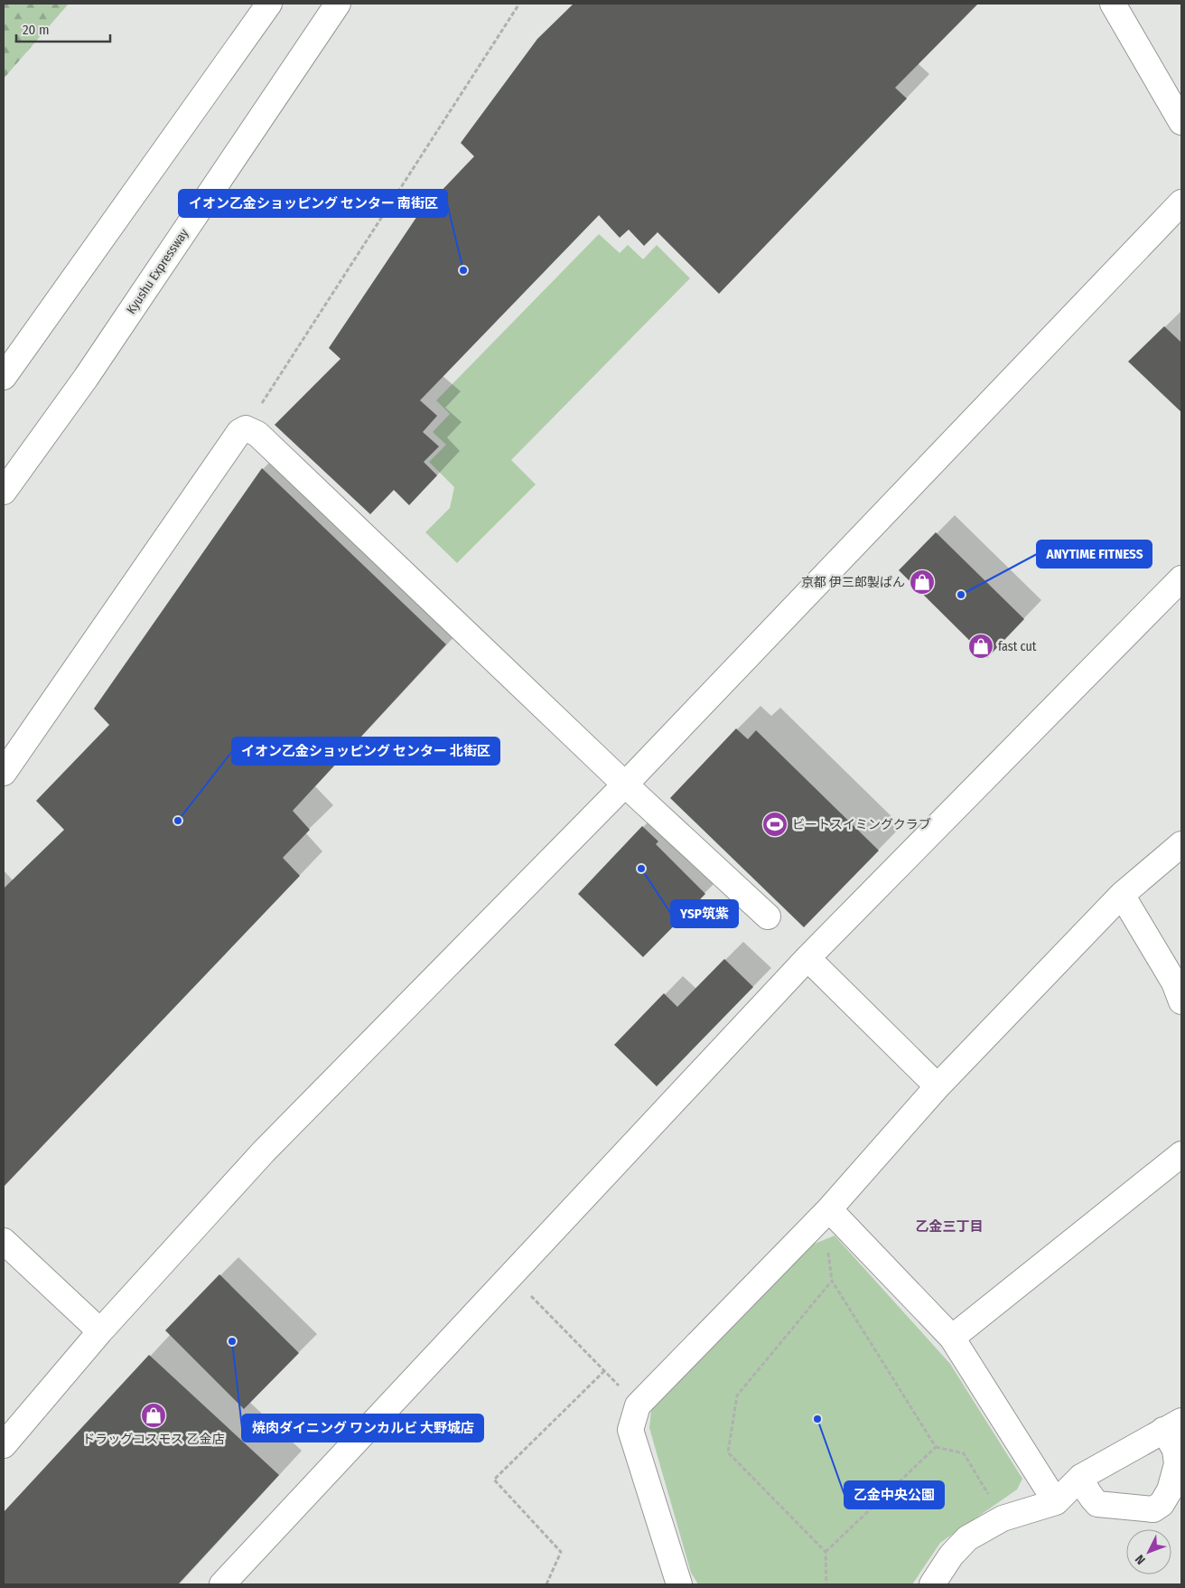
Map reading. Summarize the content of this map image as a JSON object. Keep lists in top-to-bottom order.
{
  "streets": {
    "main road": ["Kyushu Expressway"]
  },
  "districts": ["乙金三丁目"],
  "places": {
    "other": [
      "イオン乙金ショッピング センター 南街区",
      "ANYTIME FITNESS",
      "イオン乙金ショッピング センター 北街区",
      "YSP筑紫",
      "焼肉ダイニング ワンカルビ 大野城店",
      "乙金中央公園"
    ],
    "shop": ["京都 伊三郎製ぱん", "fast cut", "ドラッグコスモス 乙金店"],
    "sports": ["ビートスイミングクラブ"]
  },
  "scale_bar": "20 m",
  "north": "bottom left"
}
